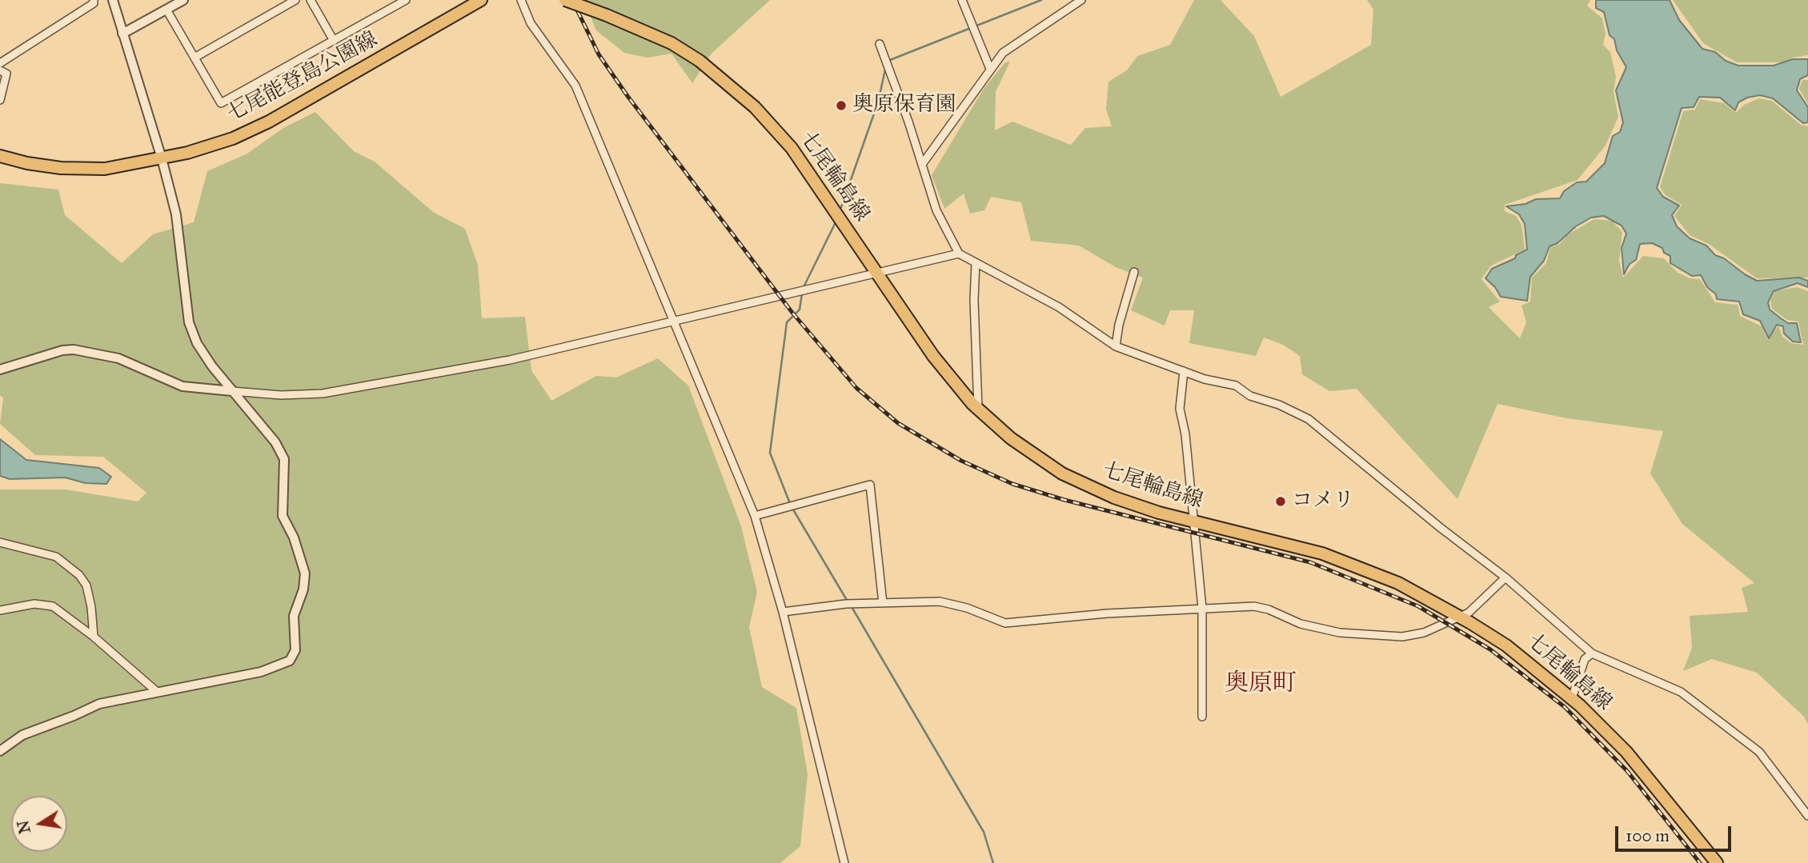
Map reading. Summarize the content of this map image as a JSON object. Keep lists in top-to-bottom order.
{
  "streets": {
    "main road": ["七尾能登島公園線", "七尾輪島線"]
  },
  "districts": ["奥原町"],
  "places": ["奥原保育園", "コメリ"],
  "scale_bar": "100 m",
  "north": "left"
}
